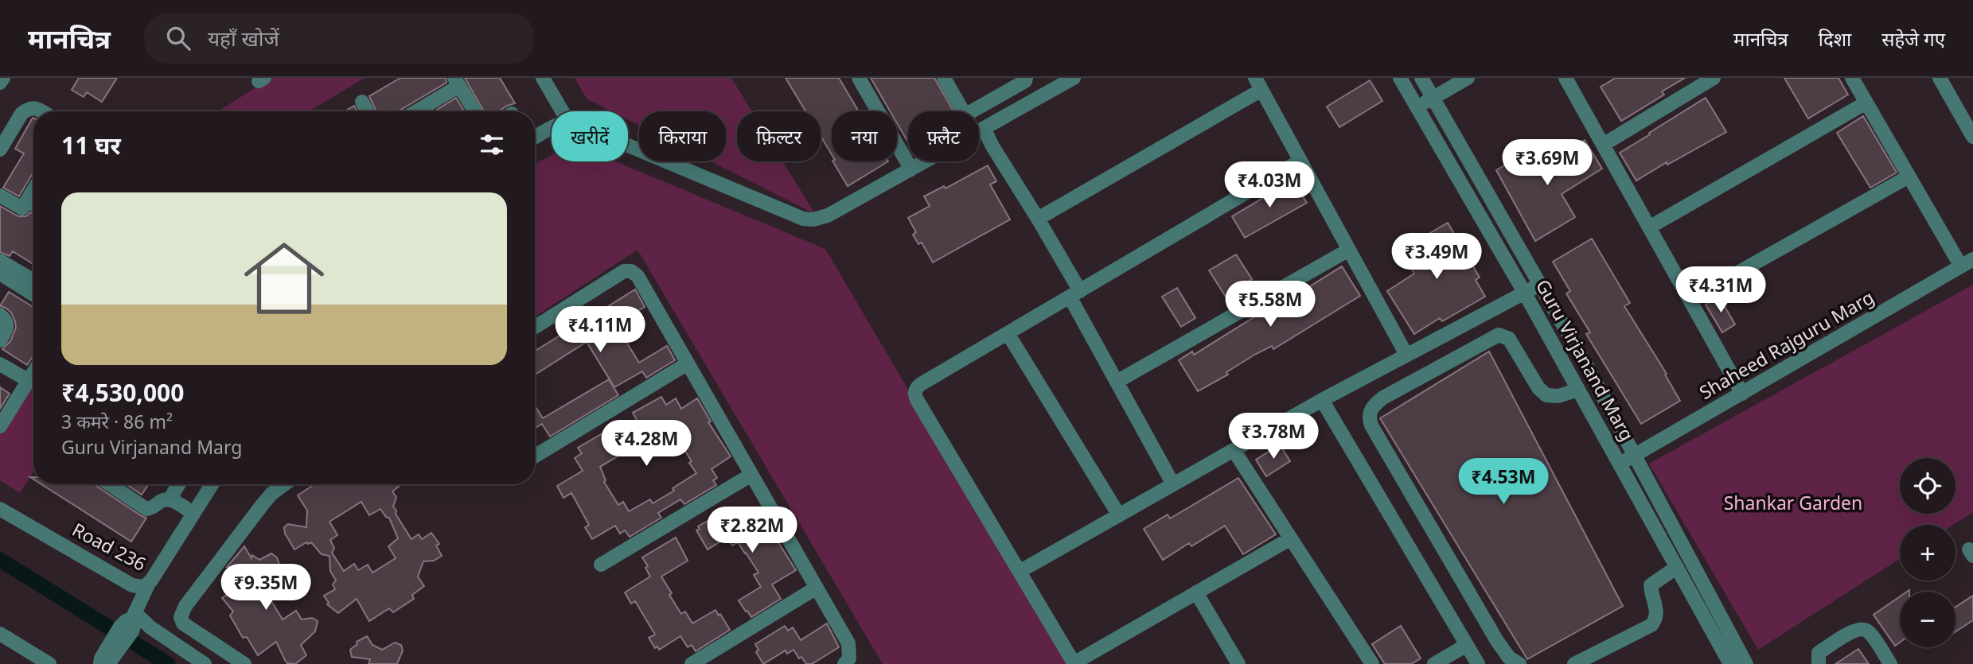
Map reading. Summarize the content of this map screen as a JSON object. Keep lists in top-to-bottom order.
{
  "streets": {
    "street": ["Shaheed Rajguru Marg", "Guru Virjanand Marg", "Road 236"]
  },
  "crossings": [
    ["Shaheed Rajguru Marg", "Guru Virjanand Marg"]
  ],
  "parks": ["Shankar Garden"],
  "page": {
    "header": "मानचित्र",
    "search": "यहाँ खोजें",
    "nav": ["मानचित्र", "दिशा", "सहेजे गए"],
    "chip": [
      "खरीदें",
      "किराया",
      "फ़िल्टर",
      "नया",
      "फ़्लैट"
    ],
    "heading": "11 घर",
    "price": [
      "₹3.69M",
      "₹4.03M",
      "₹3.49M",
      "₹4.31M",
      "₹5.58M",
      "₹4.11M",
      "₹3.78M",
      "₹4.28M",
      "₹4.53M",
      "₹2.82M",
      "₹9.35M"
    ],
    "list": [
      {
        "name": "₹4,530,000",
        "note": "3 कमरे · 86 m² · Guru Virjanand Marg"
      }
    ],
    "map_buttons": ["+", "−"]
  }
}
